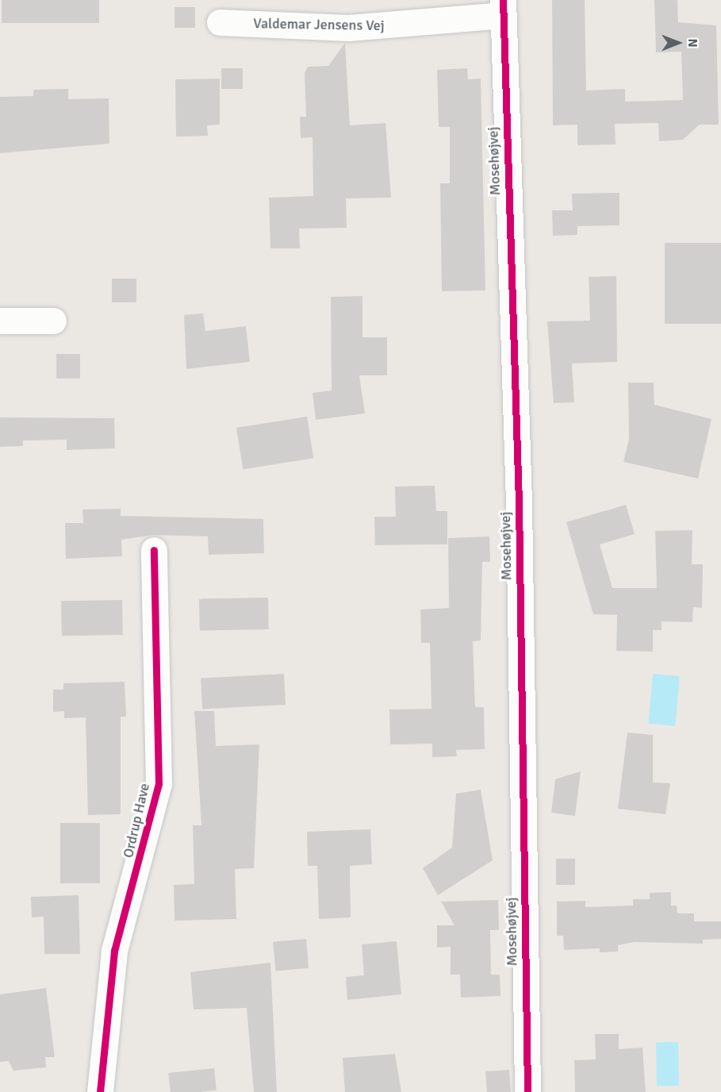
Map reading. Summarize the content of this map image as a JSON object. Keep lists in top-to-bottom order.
{
  "streets": {
    "street": ["Valdemar Jensens Vej", "Mosehøjvej", "Ordrup Have"]
  },
  "crossings": [
    ["Valdemar Jensens Vej", "Mosehøjvej"]
  ],
  "north": "right"
}
